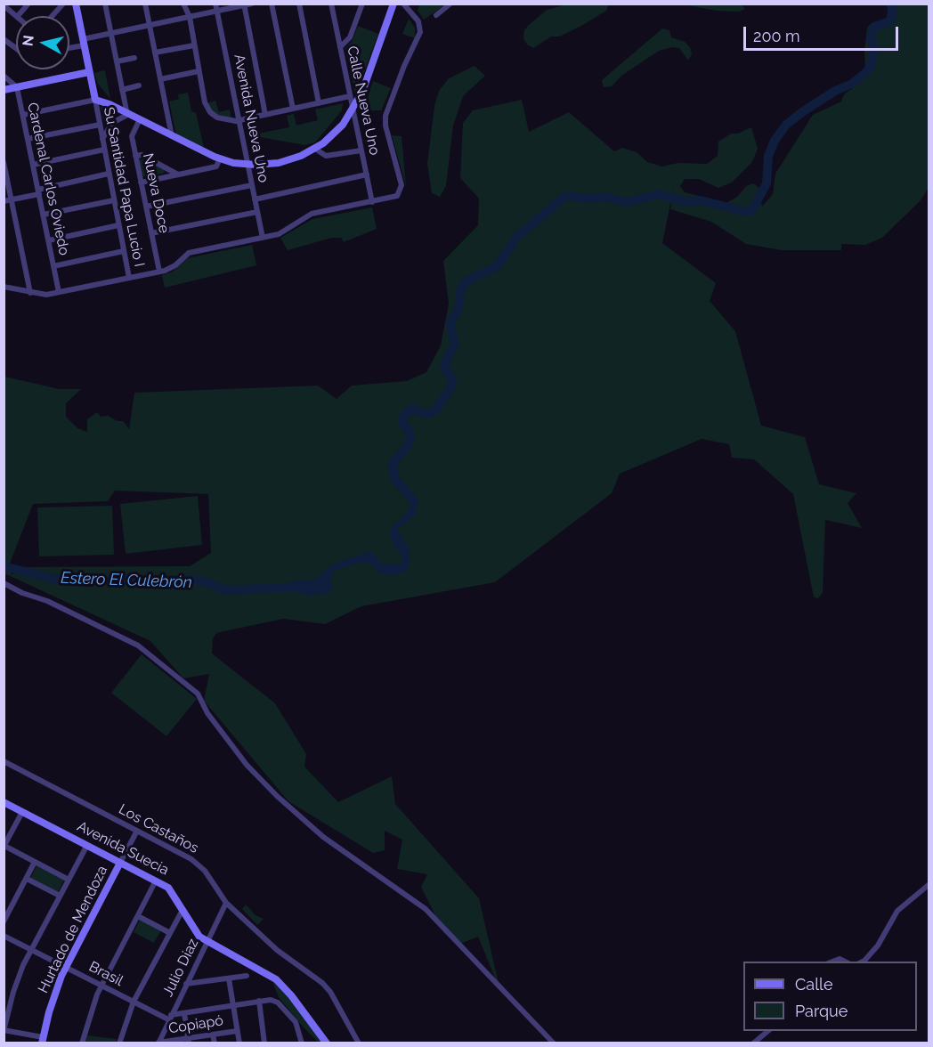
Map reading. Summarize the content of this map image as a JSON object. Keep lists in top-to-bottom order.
{
  "streets": {
    "main road": ["Avenida Suecia", "Hurtado de Mendoza"],
    "street": [
      "Calle Nueva Uno",
      "Avenida Nueva Uno",
      "Cardenal Carlos Oviedo",
      "Su Santidad Papa Lucio I",
      "Nueva Doce",
      "Los Castaños",
      "Julio Díaz",
      "Brasil",
      "Copiapó"
    ]
  },
  "crossings": [
    ["Los Castaños", "Hurtado de Mendoza"],
    ["Los Castaños", "Julio Díaz"],
    ["Avenida Suecia", "Hurtado de Mendoza"],
    ["Avenida Suecia", "Julio Díaz"],
    ["Hurtado de Mendoza", "Brasil"],
    ["Julio Díaz", "Brasil"],
    ["Julio Díaz", "Copiapó"]
  ],
  "water": ["Estero El Culebrón"],
  "legend": ["Calle", "Parque"],
  "scale_bar": "200 m",
  "north": "left"
}
